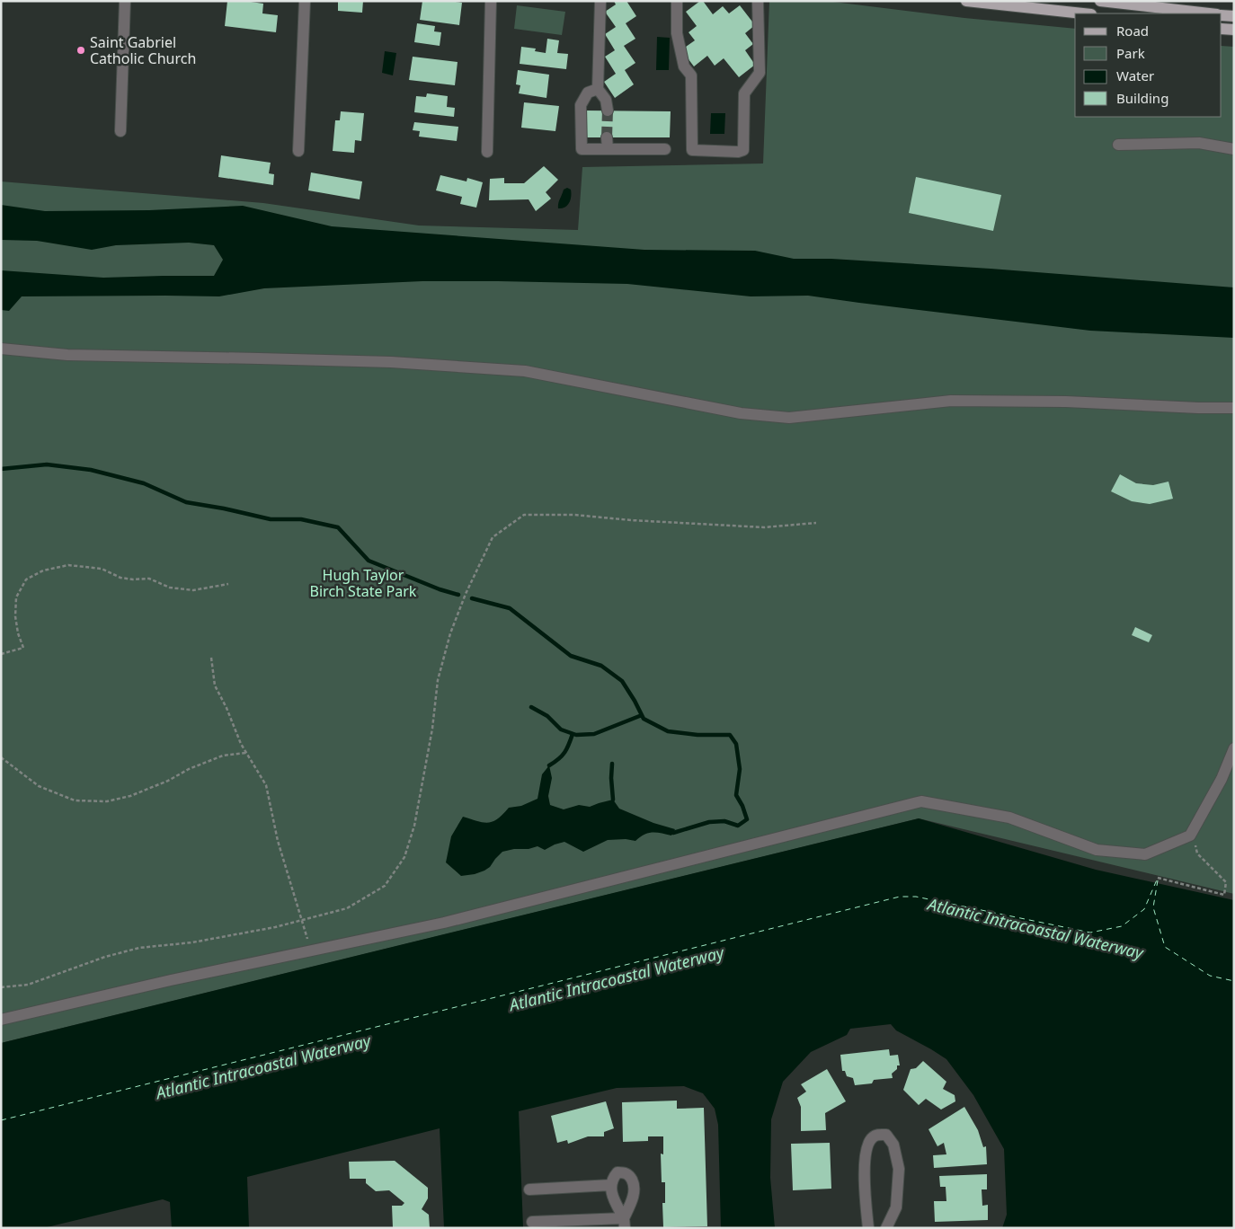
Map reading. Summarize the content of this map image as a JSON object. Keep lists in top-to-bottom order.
{
  "water": ["Atlantic Intracoastal Waterway"],
  "parks": ["Hugh Taylor Birch State Park"],
  "places": ["Saint Gabriel Catholic Church"],
  "legend": [
    "Road",
    "Park",
    "Water",
    "Building"
  ]
}
